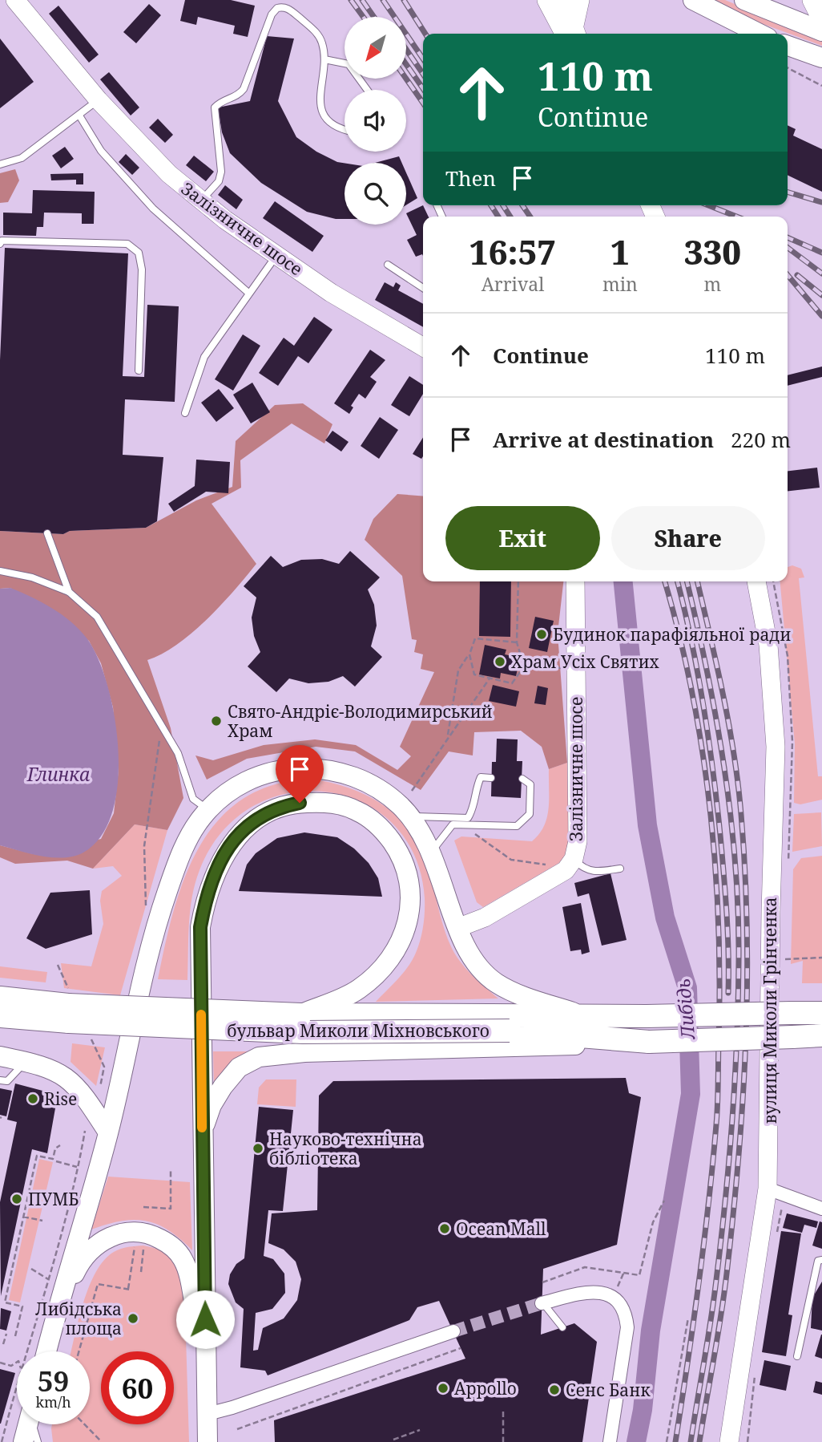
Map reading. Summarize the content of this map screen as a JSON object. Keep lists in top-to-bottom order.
{
  "streets": {
    "highway": ["бульвар Миколи Міхновського"],
    "main road": ["Залізничне шосе", "вулиця Миколи Грінченка"]
  },
  "water": ["Глинка", "Либідь"],
  "places": [
    "Будинок парафіяльної ради",
    "Храм Усіх Святих",
    "Свято-Андріє-Володимирський Храм",
    "Rise",
    "Науково-технічна бібліотека",
    "ПУМБ",
    "Ocean Mall",
    "Либідська площа",
    "Appollo",
    "Сенс Банк"
  ],
  "north": "bottom left",
  "page": {
    "turn": ["110 m", "Continue"],
    "then": "Then",
    "eta": [
      "16:57",
      "Arrival",
      "1",
      "min",
      "330",
      "m"
    ],
    "list": [
      {
        "name": "Continue",
        "value": "110 m"
      },
      {
        "name": "Arrive at destination",
        "value": "220 m"
      }
    ],
    "buttons": ["Exit", "Share"],
    "speed": "59 km/h",
    "limit": "60"
  }
}
